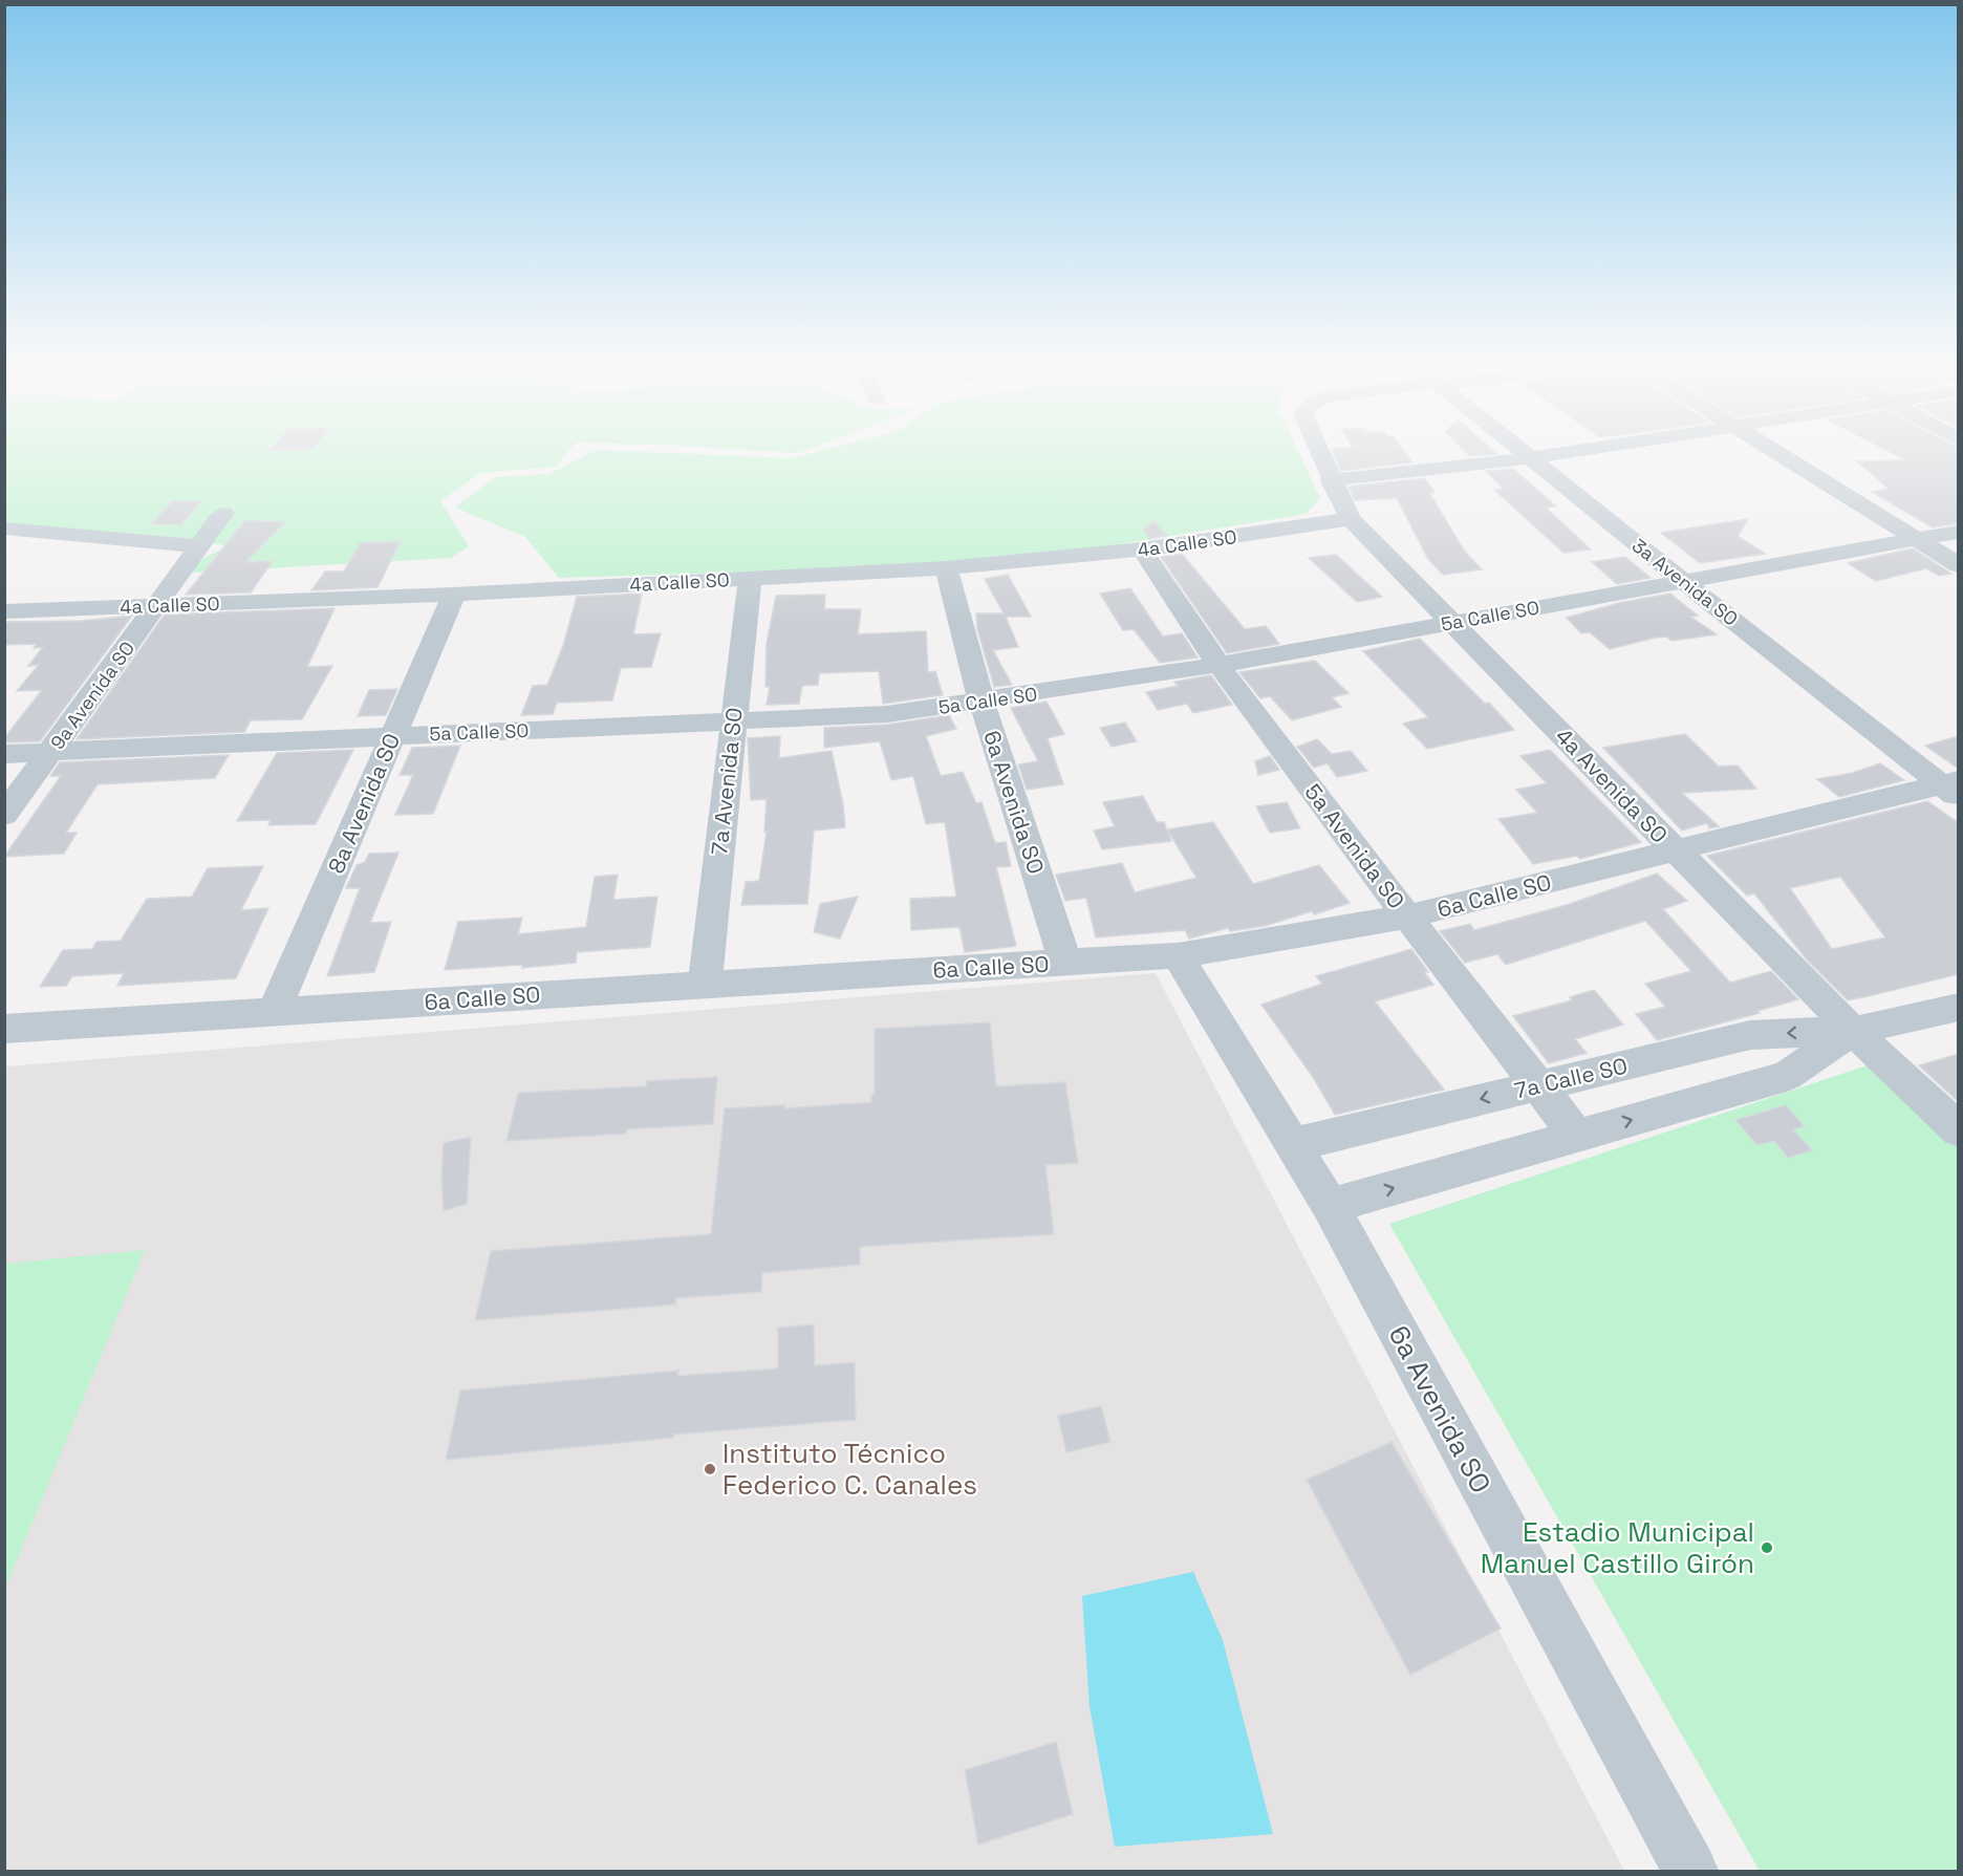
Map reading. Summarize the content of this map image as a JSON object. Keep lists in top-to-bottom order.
{
  "streets": {
    "street": [
      "4a Calle SO",
      "3a Avenida SO",
      "5a Calle SO",
      "9a Avenida SO",
      "7a Avenida SO",
      "4a Avenida SO",
      "6a Avenida SO",
      "8a Avenida SO",
      "5a Avenida SO",
      "6a Calle SO",
      "7a Calle SO"
    ]
  },
  "crossings": [
    ["4a Calle SO", "9a Avenida SO"],
    ["4a Calle SO", "7a Avenida SO"],
    ["4a Calle SO", "4a Avenida SO"],
    ["4a Calle SO", "6a Avenida SO"],
    ["4a Calle SO", "8a Avenida SO"],
    ["4a Calle SO", "5a Avenida SO"],
    ["3a Avenida SO", "5a Calle SO"],
    ["3a Avenida SO", "6a Calle SO"],
    ["5a Calle SO", "9a Avenida SO"],
    ["5a Calle SO", "7a Avenida SO"],
    ["5a Calle SO", "4a Avenida SO"],
    ["5a Calle SO", "6a Avenida SO"],
    ["5a Calle SO", "8a Avenida SO"],
    ["5a Calle SO", "5a Avenida SO"],
    ["7a Avenida SO", "6a Calle SO"],
    ["4a Avenida SO", "6a Calle SO"],
    ["4a Avenida SO", "7a Calle SO"],
    ["6a Avenida SO", "6a Calle SO"],
    ["6a Avenida SO", "7a Calle SO"],
    ["8a Avenida SO", "6a Calle SO"],
    ["5a Avenida SO", "6a Calle SO"],
    ["5a Avenida SO", "7a Calle SO"]
  ],
  "places": ["Instituto Técnico Federico C. Canales", "Estadio Municipal Manuel Castillo Girón"]
}
